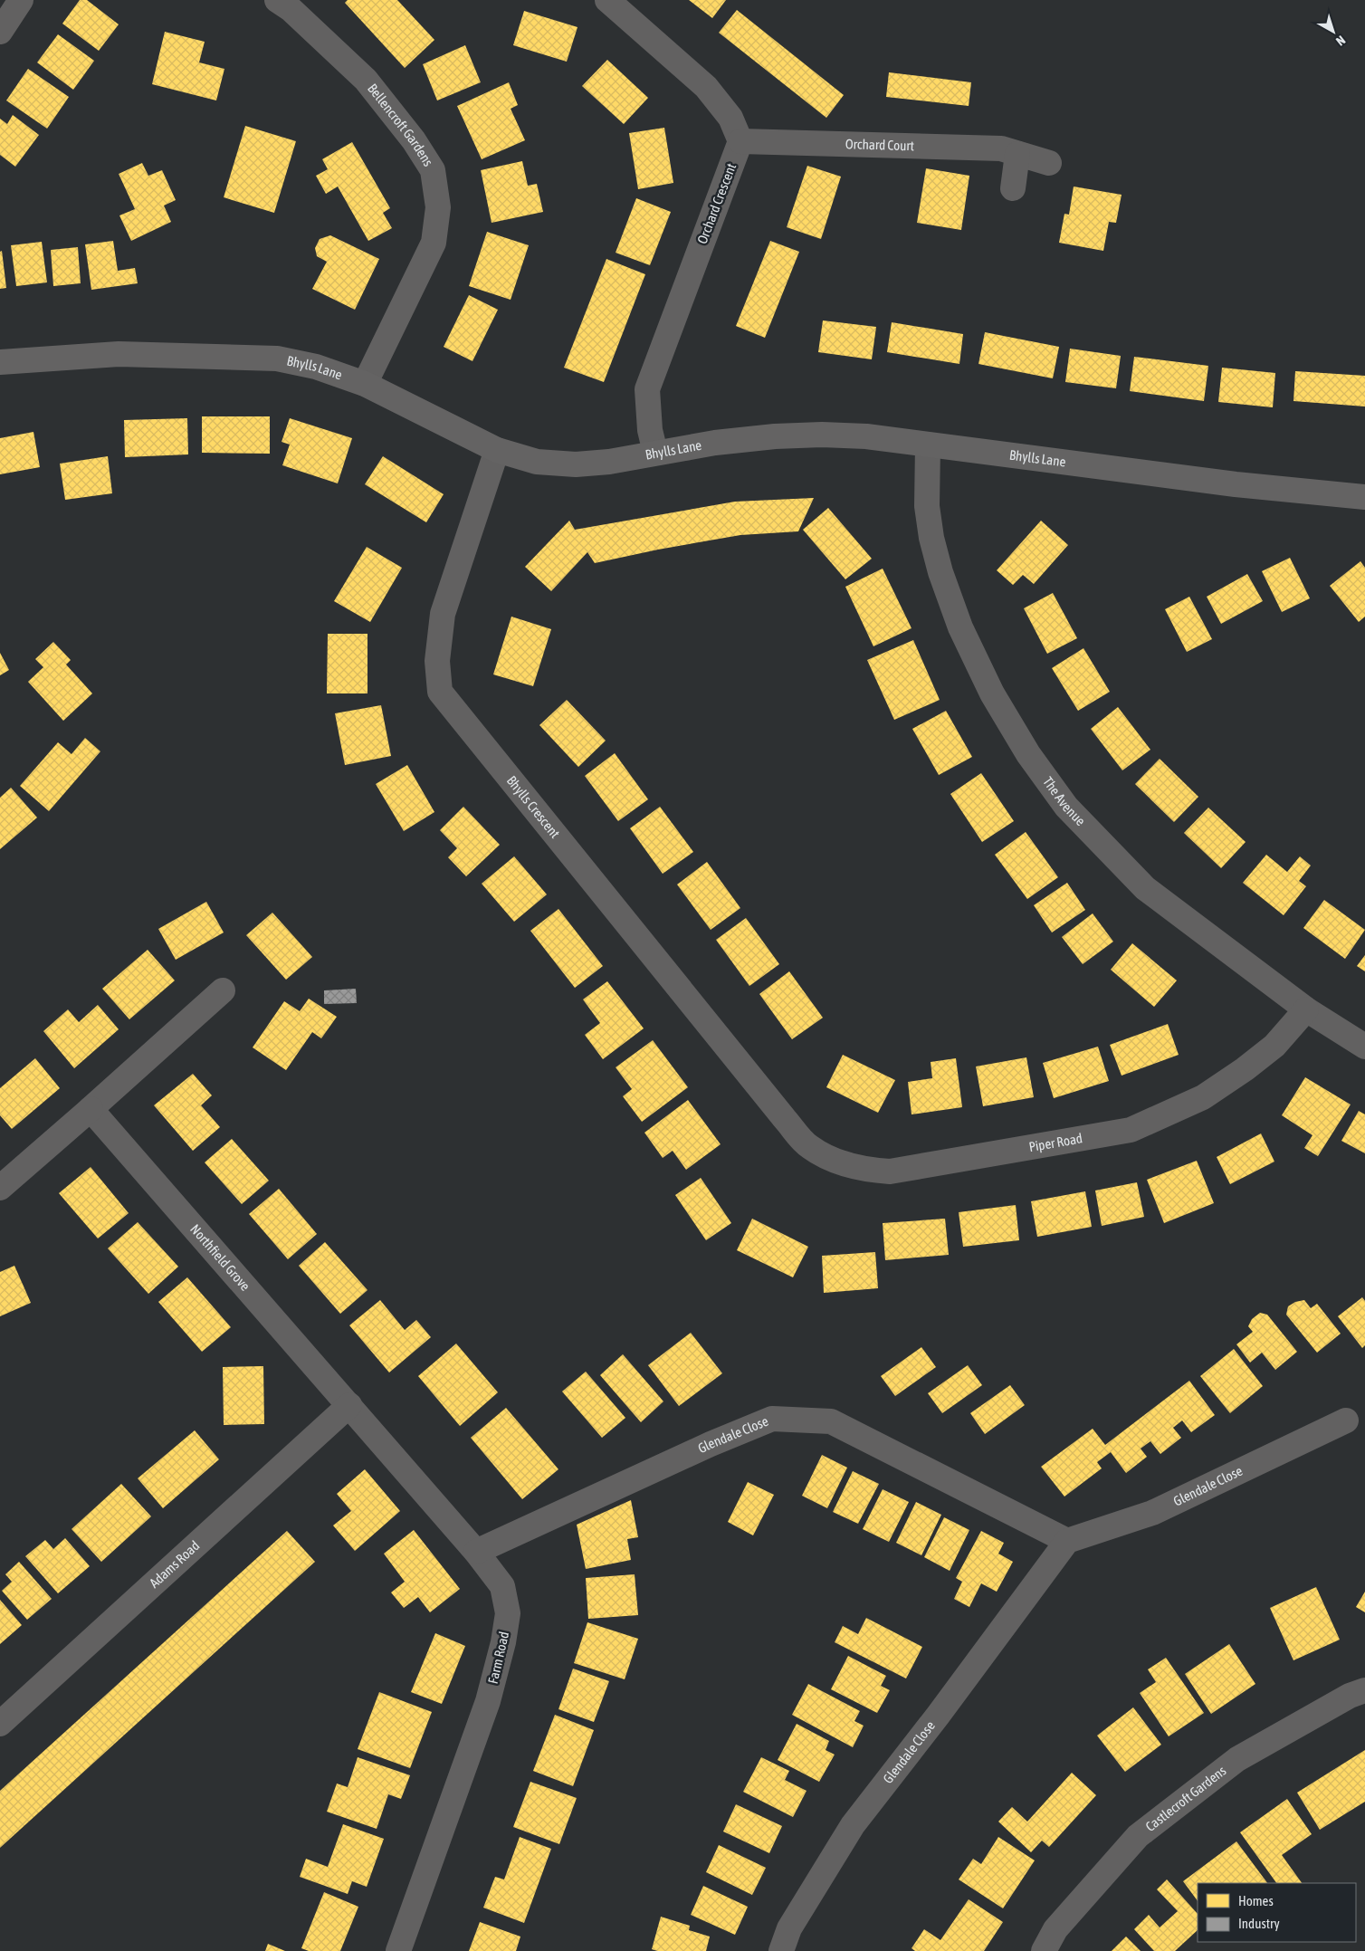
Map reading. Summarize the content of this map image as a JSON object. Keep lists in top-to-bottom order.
{
  "streets": {
    "street": [
      "Bellencroft Gardens",
      "Orchard Court",
      "Orchard Crescent",
      "Bhylls Lane",
      "The Avenue",
      "Bhylls Crescent",
      "Piper Road",
      "Northfield Grove",
      "Glendale Close",
      "Adams Road",
      "Farm Road",
      "Castlecroft Gardens"
    ]
  },
  "crossings": [
    ["Bellencroft Gardens", "Bhylls Lane"],
    ["Orchard Court", "Orchard Crescent"],
    ["Orchard Crescent", "Bhylls Lane"],
    ["Bhylls Lane", "The Avenue"],
    ["Bhylls Lane", "Bhylls Crescent"],
    ["The Avenue", "Piper Road"],
    ["Bhylls Crescent", "Piper Road"],
    ["Northfield Grove", "Adams Road"],
    ["Northfield Grove", "Farm Road"],
    ["Glendale Close", "Farm Road"],
    ["Adams Road", "Farm Road"]
  ],
  "legend": ["Homes", "Industry"],
  "north": "bottom right"
}
